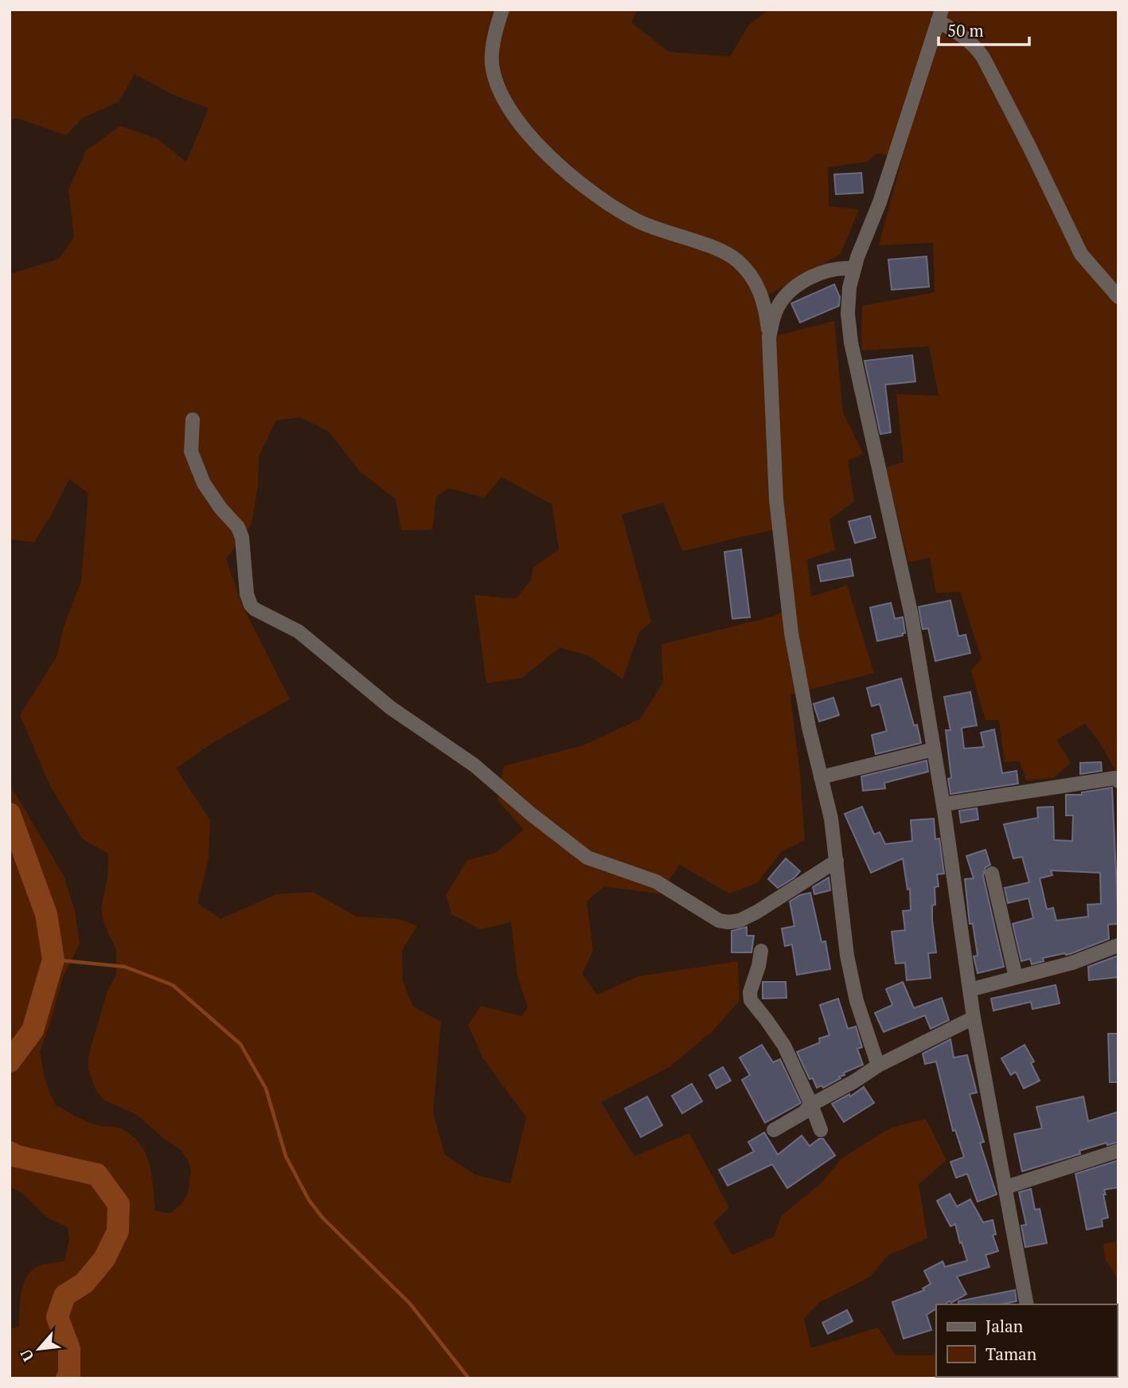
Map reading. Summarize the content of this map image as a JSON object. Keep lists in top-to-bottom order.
{
  "legend": ["Jalan", "Taman"],
  "scale_bar": "50 m",
  "north": "bottom left"
}
